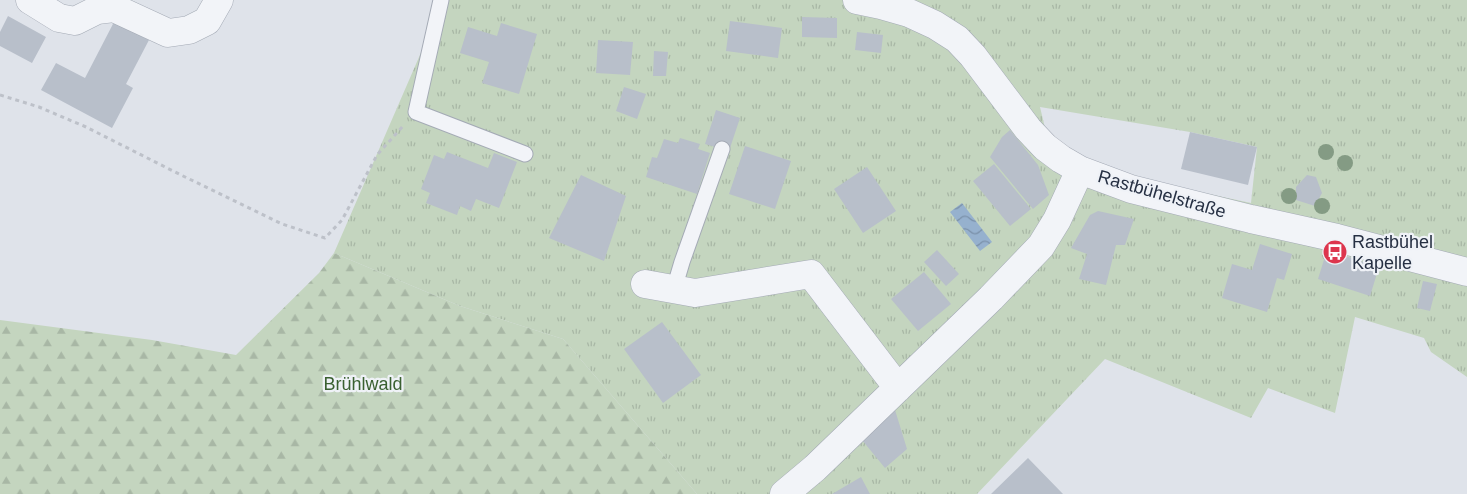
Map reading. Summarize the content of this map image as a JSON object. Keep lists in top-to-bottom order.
{
  "streets": {
    "street": ["Rastbühelstraße"]
  },
  "parks": ["Brühlwald"],
  "places": {
    "bus stop": ["Rastbühel Kapelle"]
  }
}
